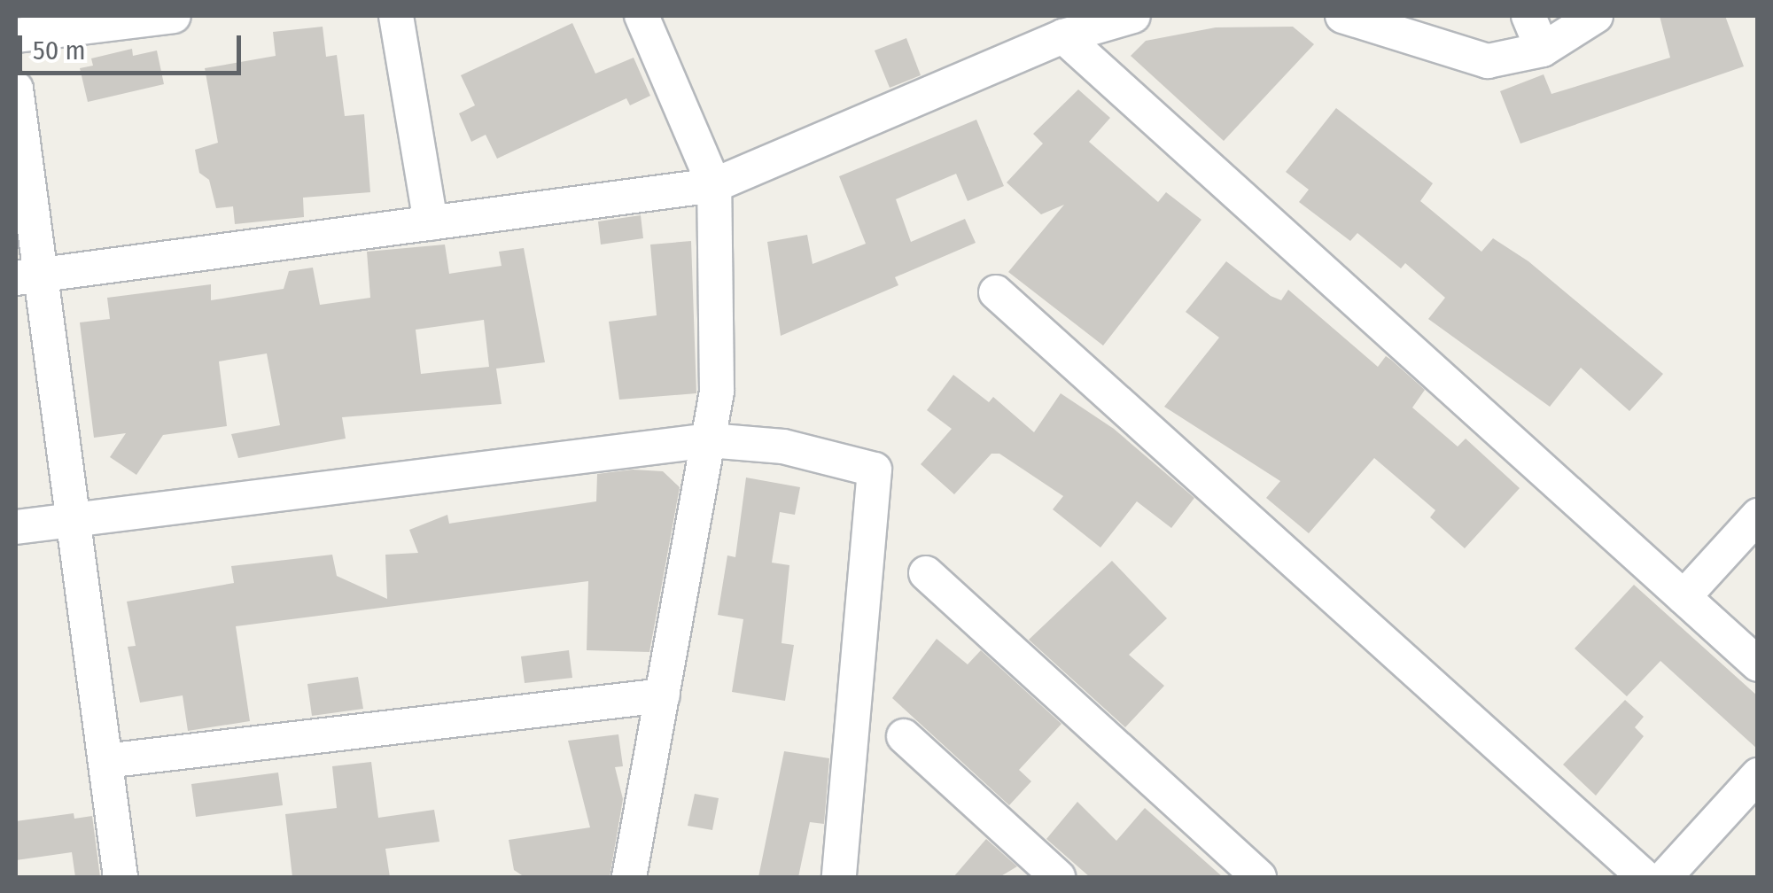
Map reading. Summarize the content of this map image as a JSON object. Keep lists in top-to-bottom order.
{
  "scale_bar": "50 m"
}
